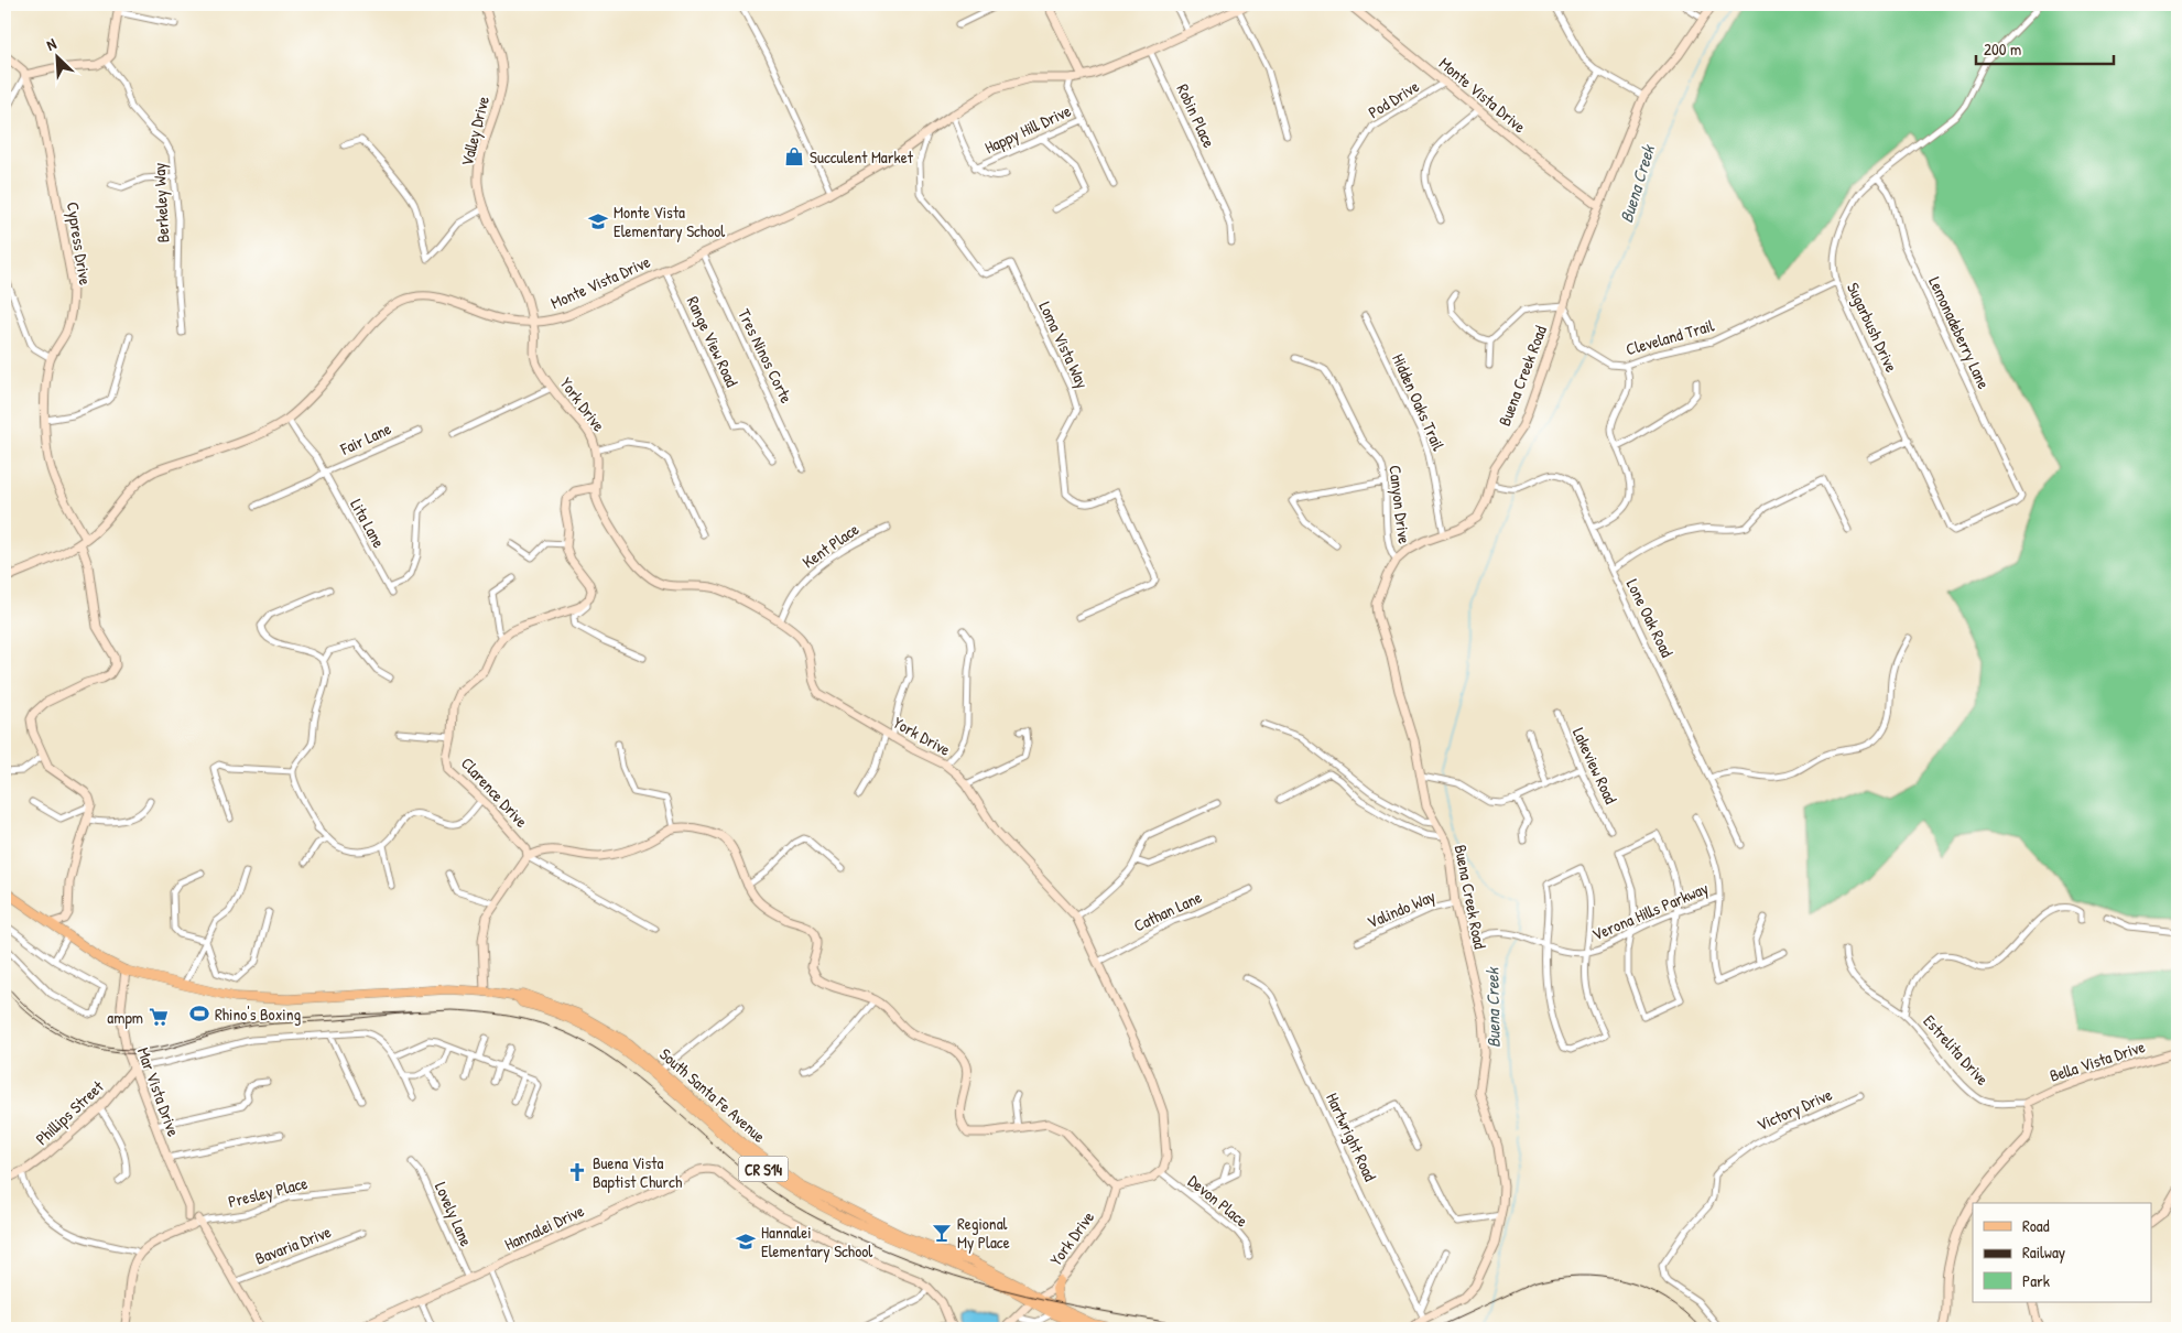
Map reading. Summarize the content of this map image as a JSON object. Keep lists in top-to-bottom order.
{
  "streets": {
    "main road": ["South Santa Fe Avenue", "CR S14"],
    "street": [
      "Monte Vista Drive",
      "Pod Drive",
      "Robin Place",
      "Happy Hill Drive",
      "Valley Drive",
      "Berkeley Way",
      "Cypress Drive",
      "Sugarbush Drive",
      "Lemonadeberry Lane",
      "Cleveland Trail",
      "Range View Road",
      "Loma Vista Way",
      "Tres Ninos Corte",
      "Buena Creek Road",
      "Hidden Oaks Trail",
      "York Drive",
      "Fair Lane",
      "Canyon Drive",
      "Lita Lane",
      "Kent Place",
      "Lone Oak Road",
      "Lakeview Road",
      "Clarence Drive",
      "Valindo Way",
      "Cathan Lane",
      "Verona Hills Parkway",
      "Estrelita Drive",
      "Bella Vista Drive",
      "Mar Vista Drive",
      "Victory Drive",
      "Phillips Street",
      "Hartwright Road",
      "Presley Place",
      "Devon Place",
      "Lovely Lane",
      "Hannalei Drive",
      "Bavaria Drive"
    ]
  },
  "crossings": [
    ["Monte Vista Drive", "Pod Drive"],
    ["Monte Vista Drive", "Robin Place"],
    ["Monte Vista Drive", "Happy Hill Drive"],
    ["Monte Vista Drive", "Valley Drive"],
    ["Monte Vista Drive", "Cypress Drive"],
    ["Monte Vista Drive", "Range View Road"],
    ["Monte Vista Drive", "Loma Vista Way"],
    ["Monte Vista Drive", "Tres Ninos Corte"],
    ["Monte Vista Drive", "Buena Creek Road"],
    ["Monte Vista Drive", "York Drive"],
    ["Monte Vista Drive", "Lita Lane"],
    ["Valley Drive", "York Drive"],
    ["Sugarbush Drive", "Lemonadeberry Lane"],
    ["Sugarbush Drive", "Cleveland Trail"],
    ["Cleveland Trail", "Buena Creek Road"],
    ["Buena Creek Road", "Hidden Oaks Trail"],
    ["Buena Creek Road", "Canyon Drive"],
    ["Buena Creek Road", "Lone Oak Road"],
    ["Buena Creek Road", "Valindo Way"],
    ["Buena Creek Road", "Verona Hills Parkway"],
    ["Buena Creek Road", "Hartwright Road"],
    ["York Drive", "Kent Place"],
    ["York Drive", "Cathan Lane"],
    ["York Drive", "South Santa Fe Avenue"],
    ["York Drive", "Devon Place"],
    ["Fair Lane", "Lita Lane"],
    ["Estrelita Drive", "Bella Vista Drive"],
    ["Mar Vista Drive", "South Santa Fe Avenue"],
    ["Mar Vista Drive", "Phillips Street"],
    ["Mar Vista Drive", "Presley Place"],
    ["Lovely Lane", "Hannalei Drive"]
  ],
  "water": ["Buena Creek"],
  "places": {
    "shop": ["Succulent Market"],
    "school or university": ["Monte Vista Elementary School", "Hannalei Elementary School"],
    "sports": ["Rhino's Boxing"],
    "supermarket": ["ampm"],
    "church": ["Buena Vista Baptist Church"],
    "bar": ["Regional My Place"]
  },
  "legend": ["Road", "Railway", "Park"],
  "scale_bar": "200 m",
  "north": "top left"
}
